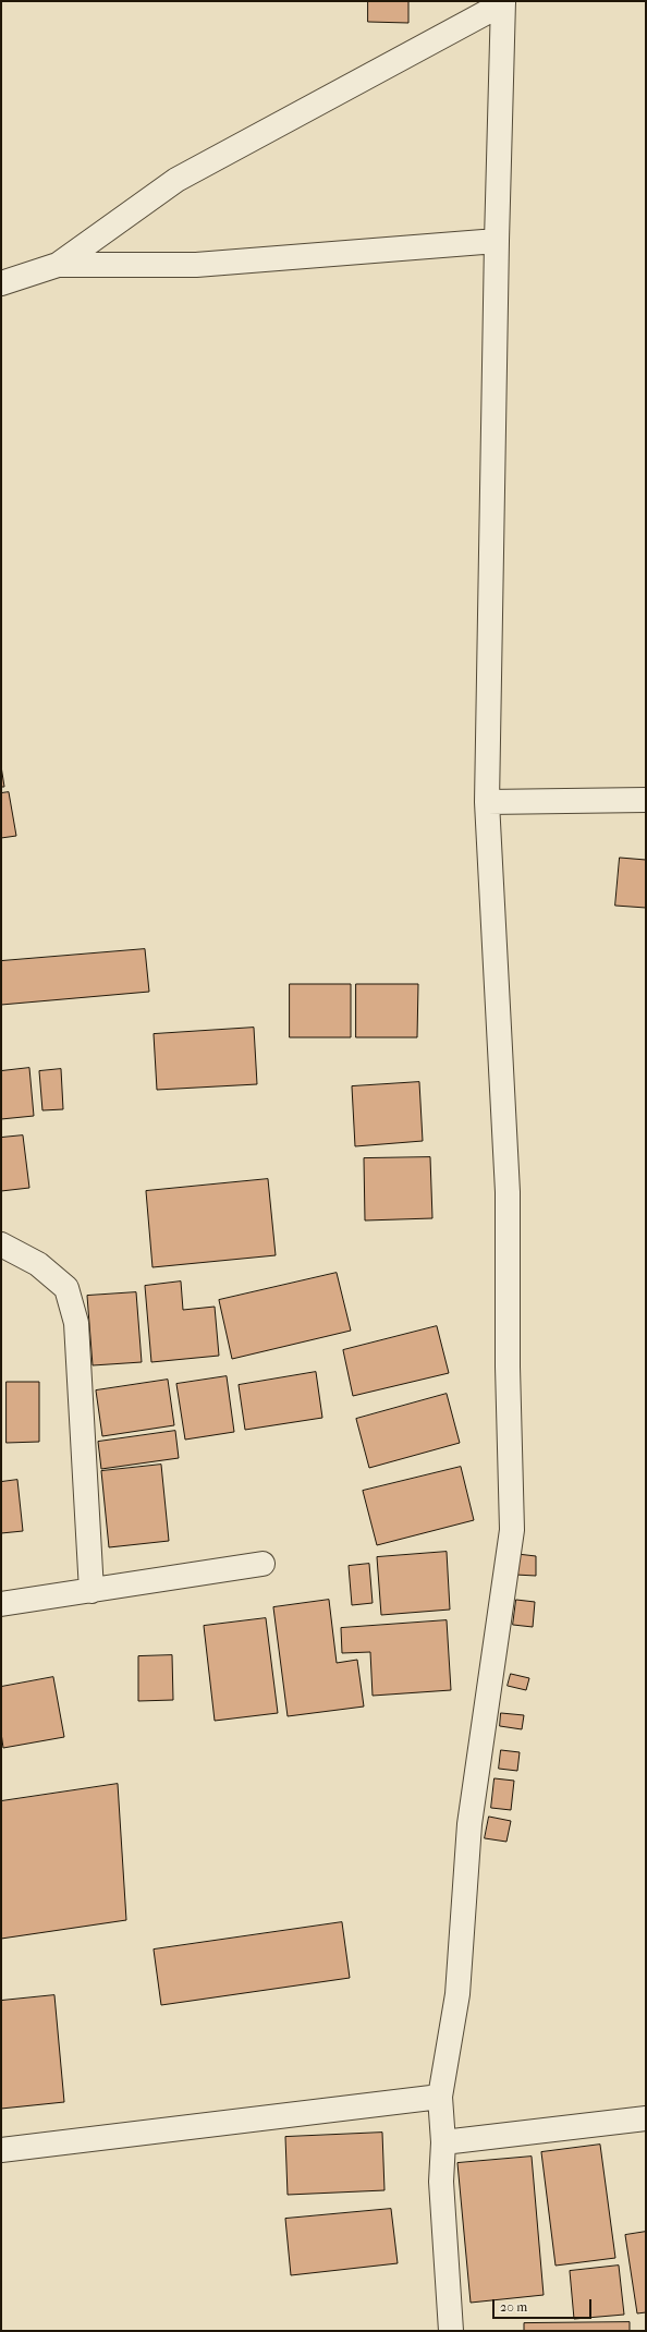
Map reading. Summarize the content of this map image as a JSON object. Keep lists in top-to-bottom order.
{
  "scale_bar": "20 m"
}
